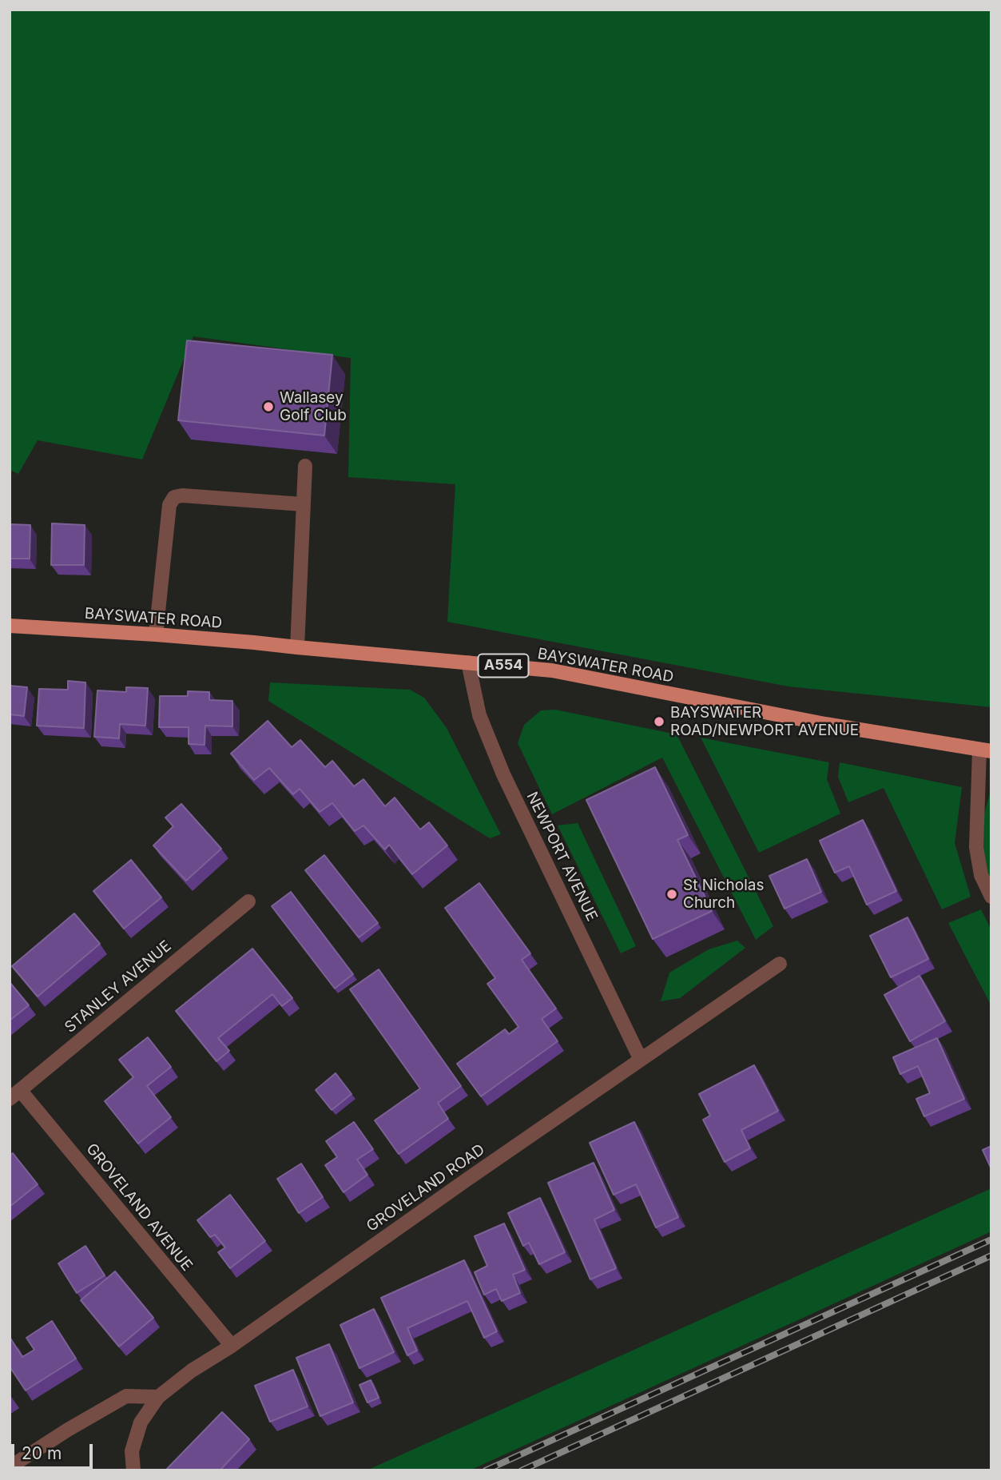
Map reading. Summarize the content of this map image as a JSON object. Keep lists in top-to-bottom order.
{
  "streets": {
    "main road": ["BAYSWATER ROAD", "A554"],
    "street": [
      "NEWPORT AVENUE",
      "STANLEY AVENUE",
      "GROVELAND ROAD",
      "GROVELAND AVENUE"
    ]
  },
  "crossings": [
    ["BAYSWATER ROAD", "NEWPORT AVENUE"],
    ["NEWPORT AVENUE", "GROVELAND ROAD"],
    ["STANLEY AVENUE", "GROVELAND AVENUE"],
    ["GROVELAND ROAD", "GROVELAND AVENUE"]
  ],
  "places": ["Wallasey Golf Club", "BAYSWATER ROAD/NEWPORT AVENUE", "St Nicholas Church"],
  "scale_bar": "20 m"
}
